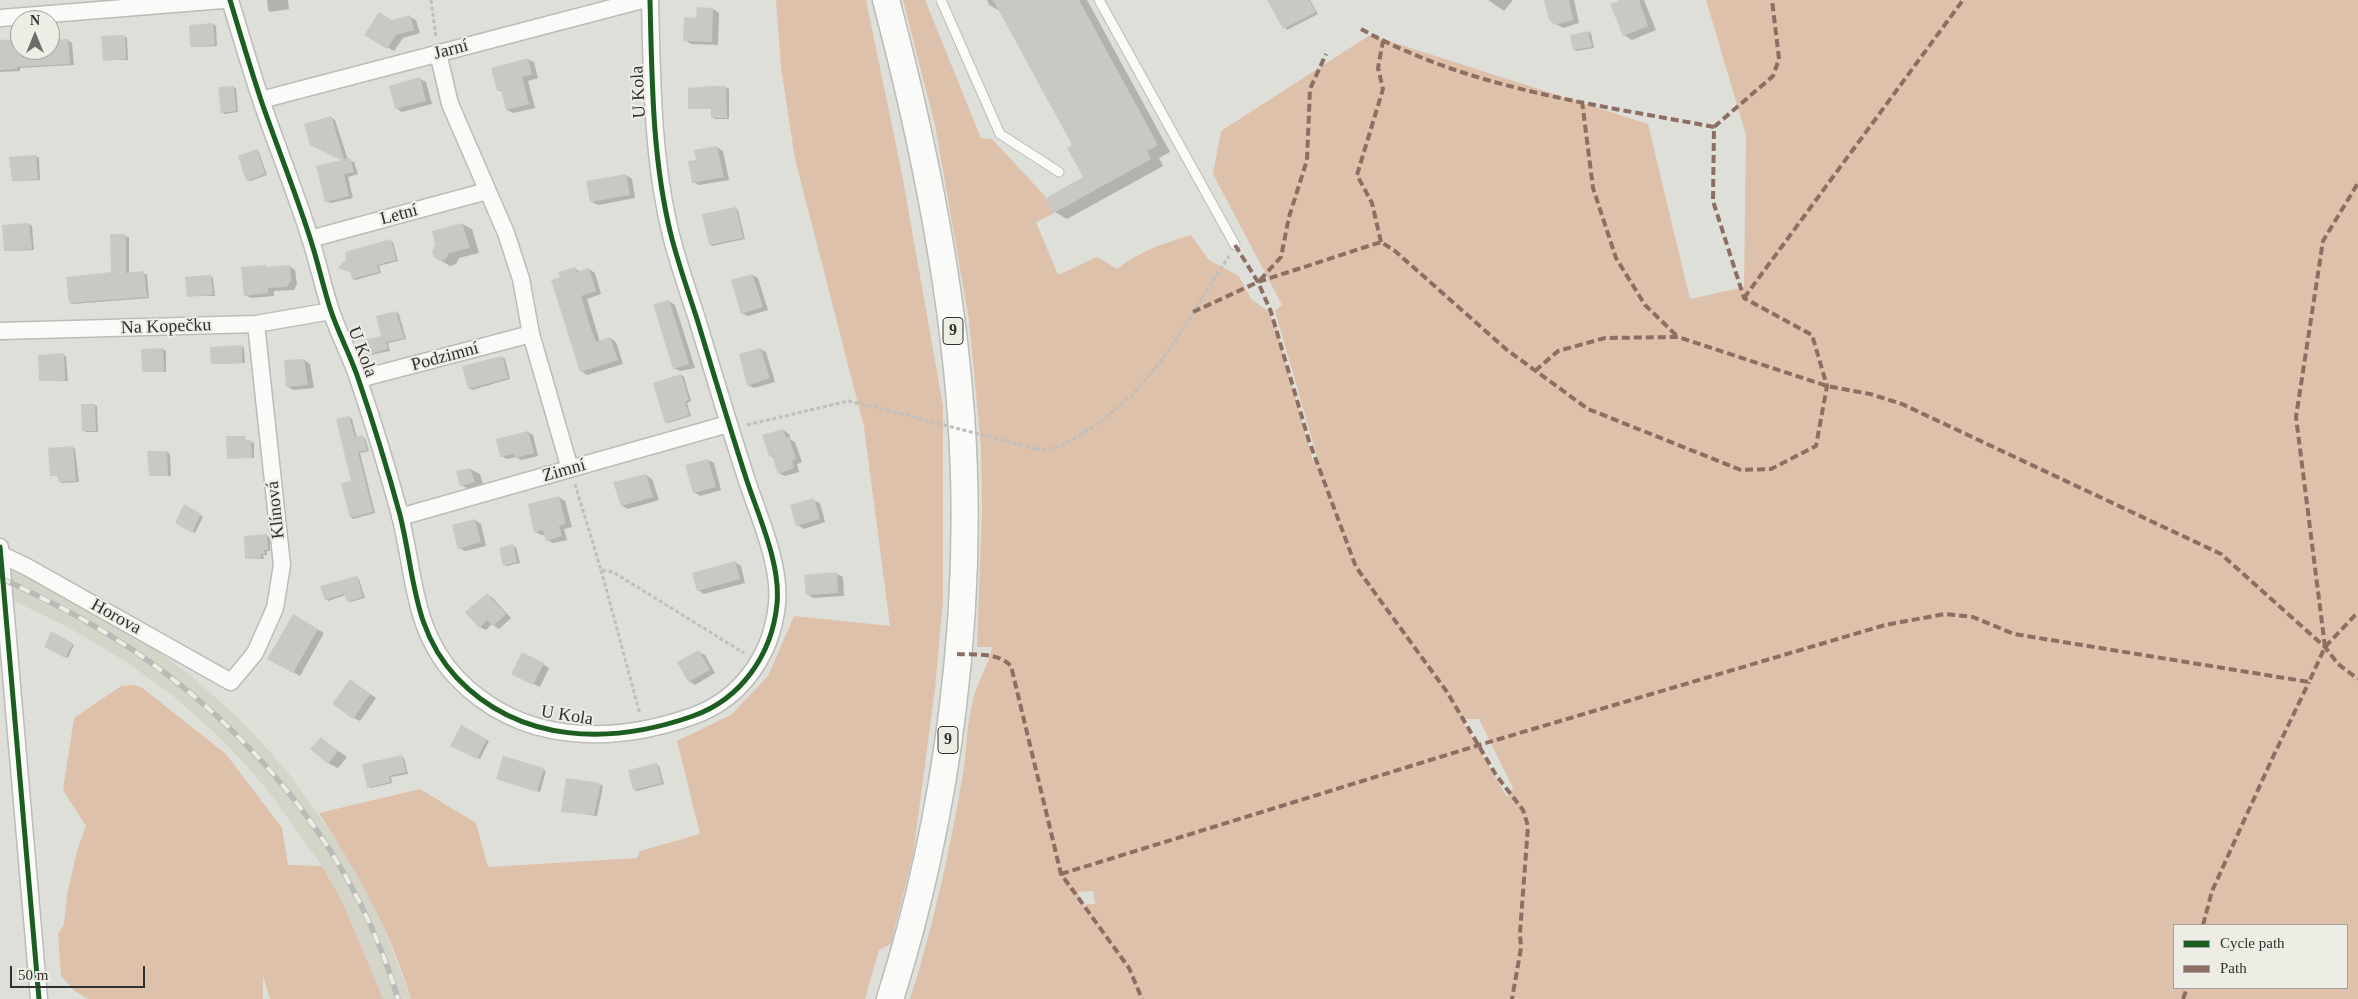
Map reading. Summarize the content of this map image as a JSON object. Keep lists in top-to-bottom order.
{
  "streets": {
    "main road": ["9"],
    "street": [
      "Jarní",
      "U Kola",
      "Letní",
      "Na Kopečku",
      "Podzimní",
      "Zimní",
      "Klínová",
      "Horova"
    ]
  },
  "crossings": [
    ["Jarní", "U Kola"],
    ["U Kola", "Letní"],
    ["U Kola", "Na Kopečku"],
    ["U Kola", "Podzimní"],
    ["U Kola", "Zimní"],
    ["Na Kopečku", "Klínová"],
    ["Klínová", "Horova"]
  ],
  "legend": ["Cycle path", "Path"],
  "scale_bar": "50 m",
  "north": "top"
}
